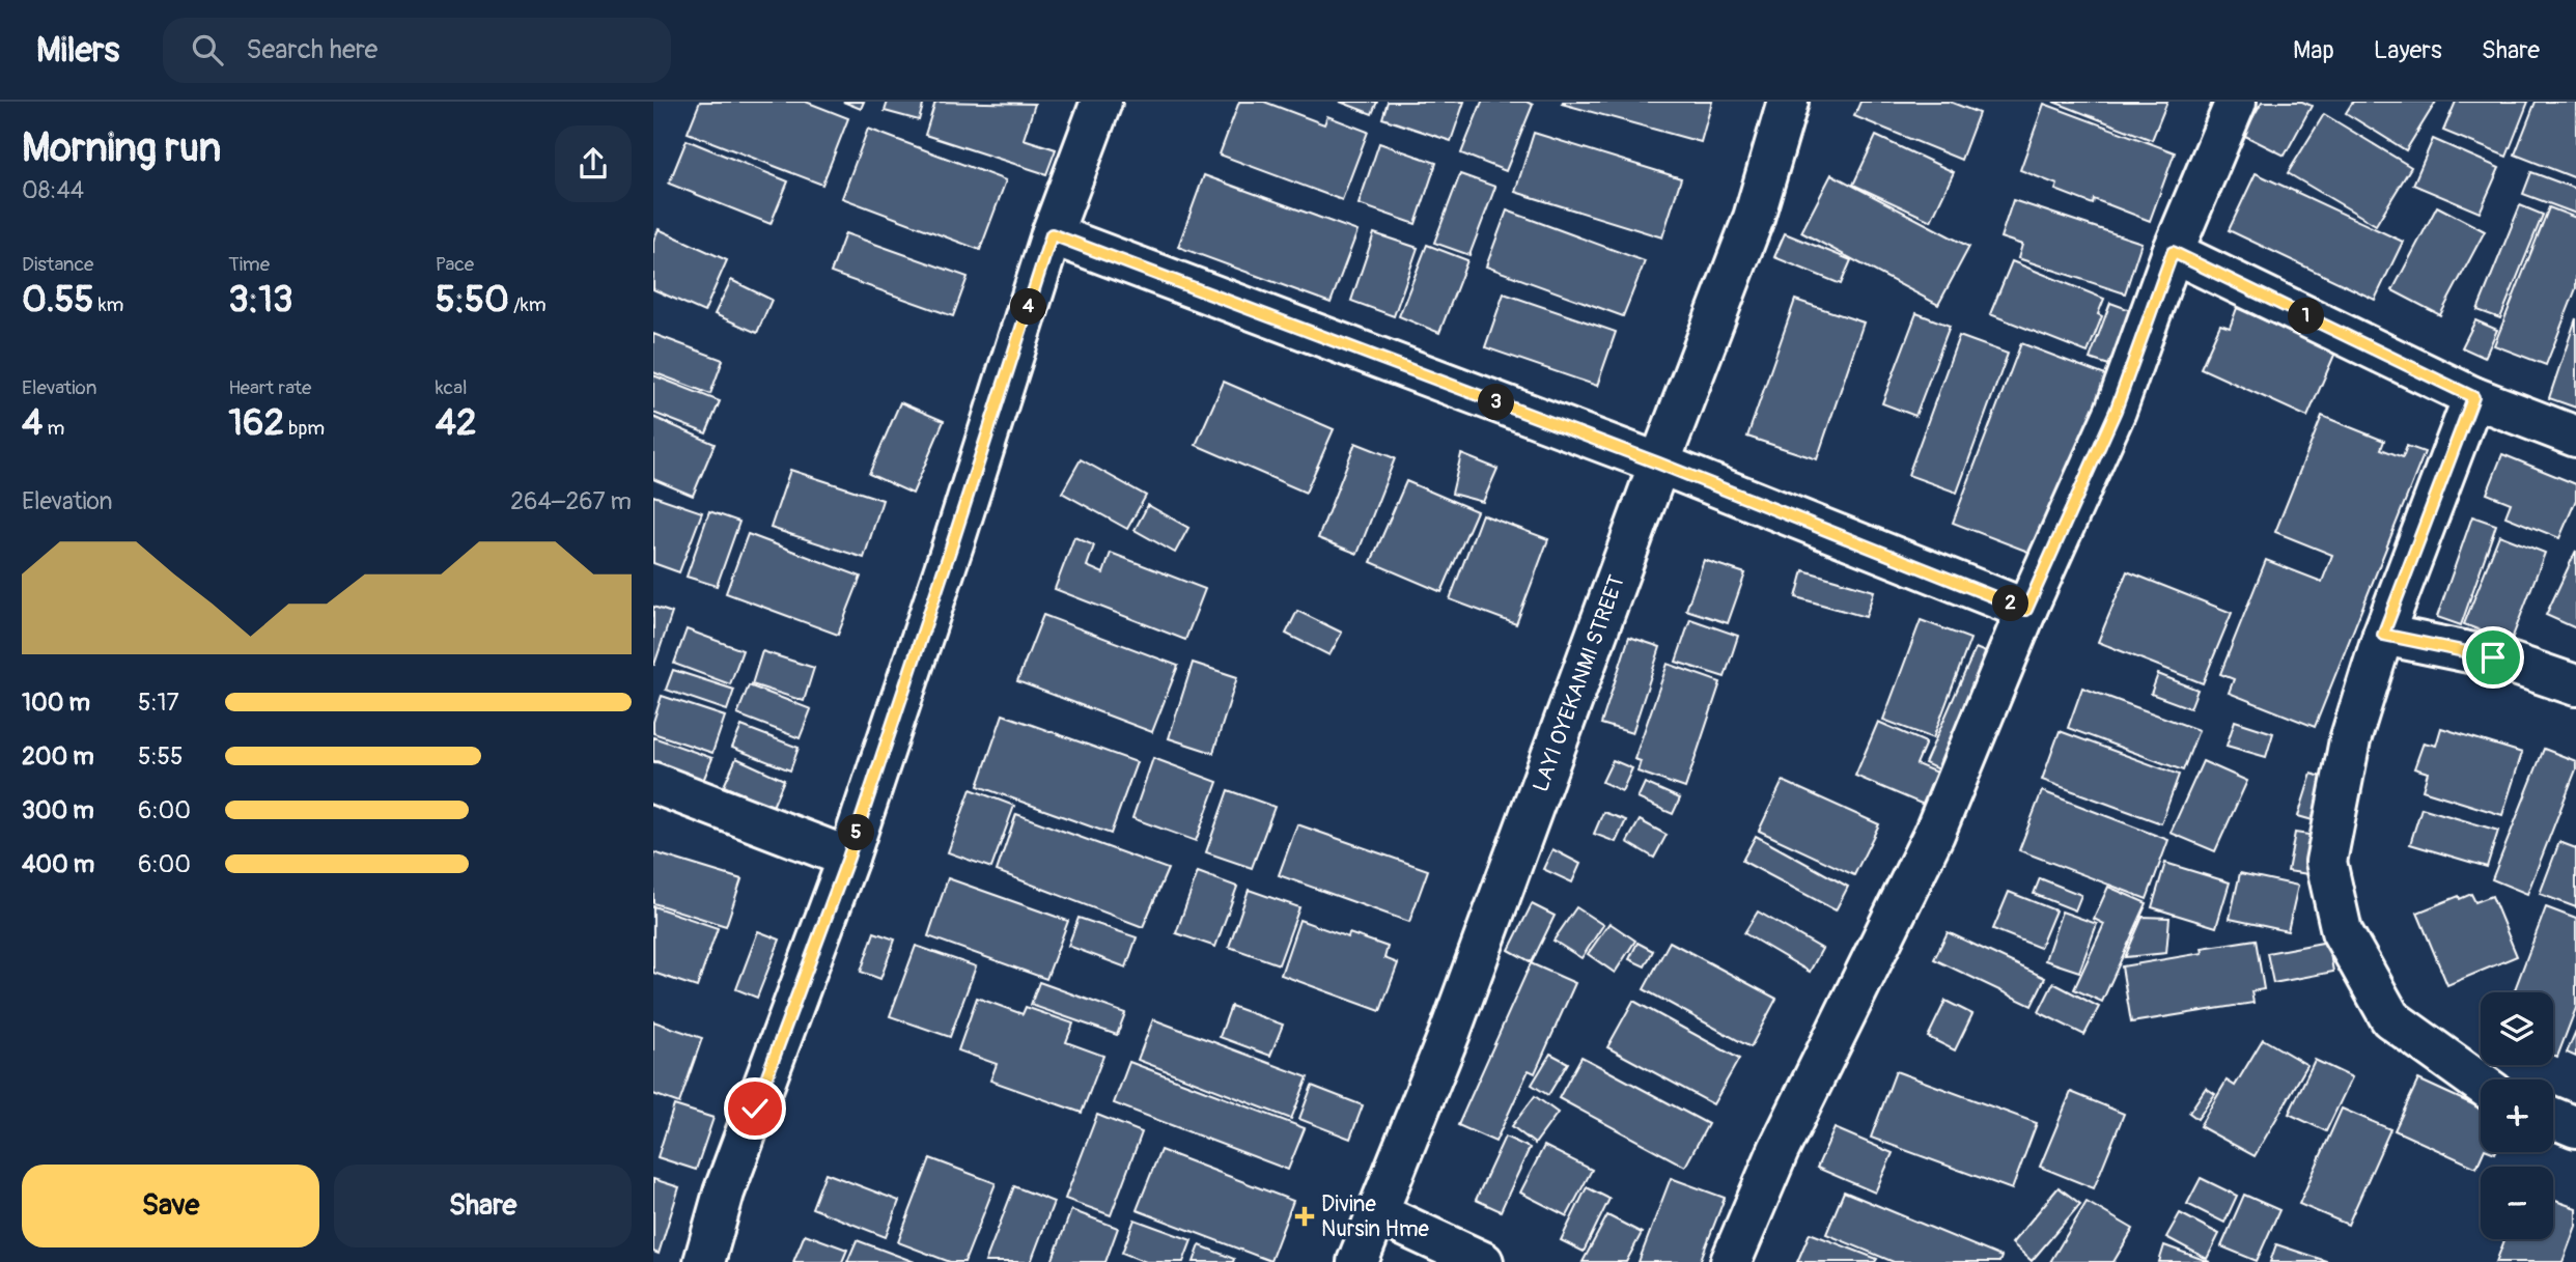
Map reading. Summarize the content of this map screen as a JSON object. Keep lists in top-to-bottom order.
{
  "streets": {
    "street": ["LAYI OYEKANMI STREET"]
  },
  "places": {
    "health": ["Divine Nursin Hme"]
  },
  "page": {
    "header": "Milers",
    "search": "Search here",
    "nav": ["Map", "Layers", "Share"],
    "heading": ["Morning run", "08:44"],
    "stats": [
      ["Distance", "0.55 km"],
      ["Time", "3:13"],
      ["Pace", "5:50 /km"],
      ["Elevation", "4 m"],
      ["Heart rate", "162 bpm"],
      ["kcal", "42"]
    ],
    "pins": [
      "4",
      "1",
      "3",
      "2",
      "5"
    ],
    "chart": ["Elevation", "264–267 m"],
    "list": [
      {
        "name": "100 m",
        "note": "5:17"
      },
      {
        "name": "200 m",
        "note": "5:55"
      },
      {
        "name": "300 m",
        "note": "6:00"
      },
      {
        "name": "400 m",
        "note": "6:00"
      }
    ],
    "map_buttons": ["+", "−"],
    "buttons": ["Save", "Share"]
  }
}
